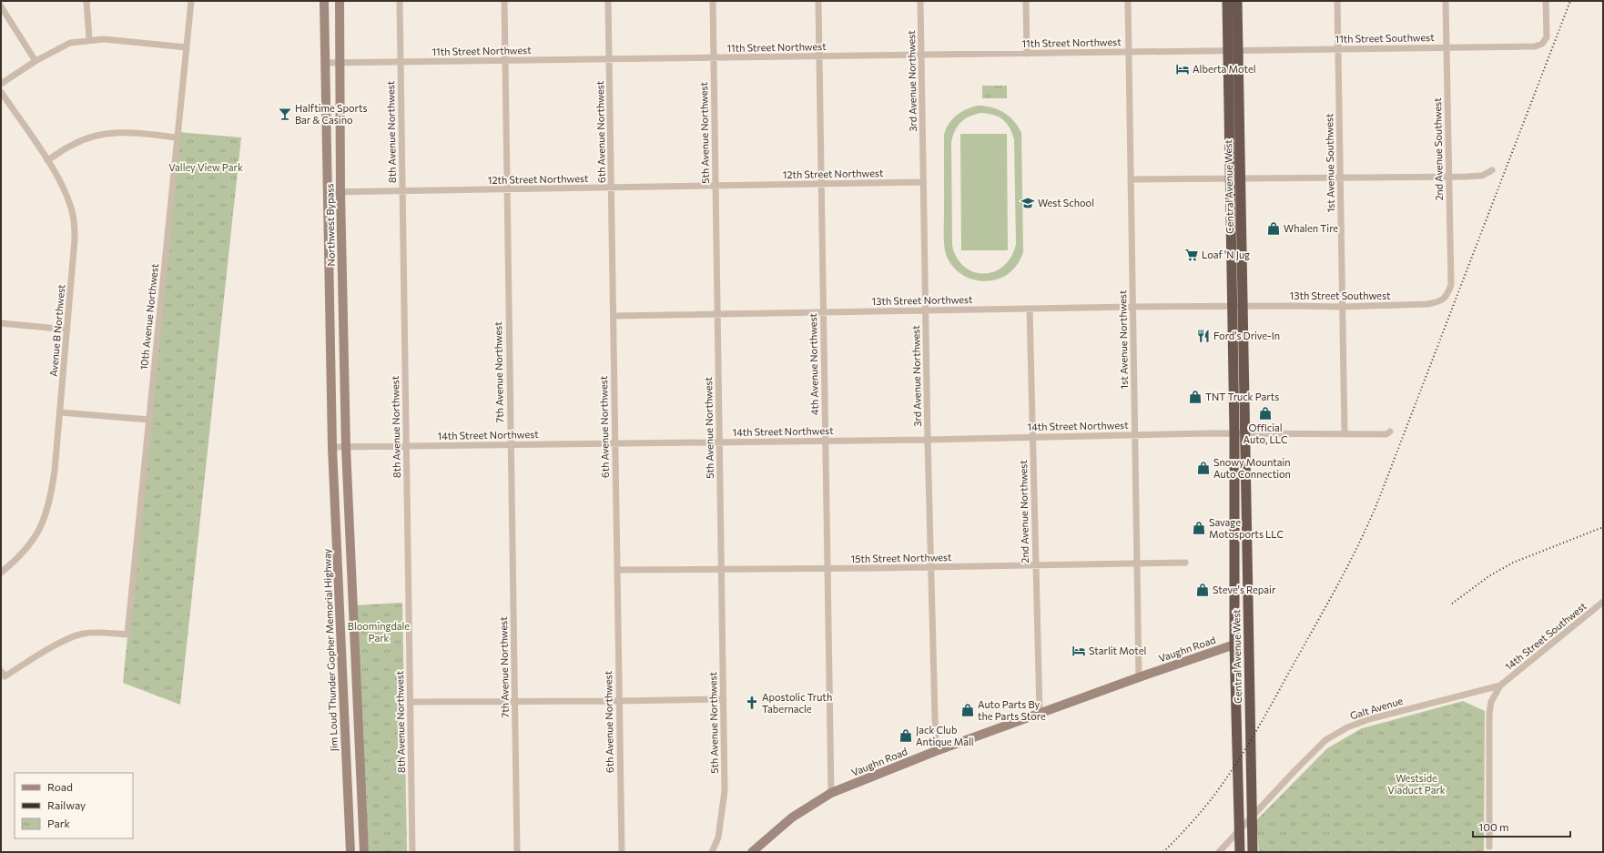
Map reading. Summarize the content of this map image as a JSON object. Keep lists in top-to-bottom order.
{
  "streets": {
    "highway": ["Central Avenue West"],
    "main road": ["Northwest Bypass", "Vaughn Road", "Jim Loud Thunder Gopher Memorial Highway"],
    "street": [
      "11th Street Southwest",
      "11th Street Northwest",
      "3rd Avenue Northwest",
      "8th Avenue Northwest",
      "6th Avenue Northwest",
      "5th Avenue Northwest",
      "2nd Avenue Southwest",
      "1st Avenue Southwest",
      "12th Street Northwest",
      "13th Street Southwest",
      "13th Street Northwest",
      "10th Avenue Northwest",
      "Avenue B Northwest",
      "1st Avenue Northwest",
      "4th Avenue Northwest",
      "7th Avenue Northwest",
      "14th Street Northwest",
      "2nd Avenue Northwest",
      "15th Street Northwest",
      "14th Street Southwest",
      "Galt Avenue"
    ]
  },
  "crossings": [
    ["11th Street Southwest", "11th Street Northwest"],
    ["11th Street Southwest", "2nd Avenue Southwest"],
    ["11th Street Southwest", "1st Avenue Southwest"],
    ["11th Street Southwest", "Central Avenue West"],
    ["11th Street Northwest", "3rd Avenue Northwest"],
    ["11th Street Northwest", "8th Avenue Northwest"],
    ["11th Street Northwest", "6th Avenue Northwest"],
    ["11th Street Northwest", "5th Avenue Northwest"],
    ["11th Street Northwest", "Central Avenue West"],
    ["11th Street Northwest", "Northwest Bypass"],
    ["11th Street Northwest", "1st Avenue Northwest"],
    ["11th Street Northwest", "4th Avenue Northwest"],
    ["11th Street Northwest", "7th Avenue Northwest"],
    ["3rd Avenue Northwest", "12th Street Northwest"],
    ["3rd Avenue Northwest", "13th Street Northwest"],
    ["3rd Avenue Northwest", "14th Street Northwest"],
    ["3rd Avenue Northwest", "15th Street Northwest"],
    ["3rd Avenue Northwest", "Vaughn Road"],
    ["8th Avenue Northwest", "12th Street Northwest"],
    ["8th Avenue Northwest", "14th Street Northwest"],
    ["6th Avenue Northwest", "12th Street Northwest"],
    ["6th Avenue Northwest", "13th Street Northwest"],
    ["6th Avenue Northwest", "14th Street Northwest"],
    ["6th Avenue Northwest", "15th Street Northwest"],
    ["5th Avenue Northwest", "12th Street Northwest"],
    ["5th Avenue Northwest", "13th Street Northwest"],
    ["5th Avenue Northwest", "14th Street Northwest"],
    ["5th Avenue Northwest", "15th Street Northwest"],
    ["2nd Avenue Southwest", "13th Street Southwest"],
    ["1st Avenue Southwest", "13th Street Southwest"],
    ["12th Street Northwest", "Northwest Bypass"],
    ["12th Street Northwest", "4th Avenue Northwest"],
    ["12th Street Northwest", "7th Avenue Northwest"],
    ["Central Avenue West", "13th Street Southwest"],
    ["Central Avenue West", "13th Street Northwest"],
    ["Central Avenue West", "14th Street Northwest"],
    ["Central Avenue West", "Vaughn Road"],
    ["Northwest Bypass", "14th Street Northwest"],
    ["Northwest Bypass", "Jim Loud Thunder Gopher Memorial Highway"],
    ["13th Street Southwest", "13th Street Northwest"],
    ["13th Street Northwest", "1st Avenue Northwest"],
    ["13th Street Northwest", "4th Avenue Northwest"],
    ["13th Street Northwest", "2nd Avenue Northwest"],
    ["1st Avenue Northwest", "14th Street Northwest"],
    ["1st Avenue Northwest", "15th Street Northwest"],
    ["1st Avenue Northwest", "Vaughn Road"],
    ["4th Avenue Northwest", "14th Street Northwest"],
    ["4th Avenue Northwest", "15th Street Northwest"],
    ["4th Avenue Northwest", "Vaughn Road"],
    ["7th Avenue Northwest", "14th Street Northwest"],
    ["14th Street Northwest", "2nd Avenue Northwest"],
    ["14th Street Northwest", "Jim Loud Thunder Gopher Memorial Highway"],
    ["2nd Avenue Northwest", "15th Street Northwest"],
    ["2nd Avenue Northwest", "Vaughn Road"],
    ["14th Street Southwest", "Galt Avenue"]
  ],
  "parks": ["Valley View Park", "Bloomingdale Park", "Westside Viaduct Park"],
  "places": {
    "hotel": ["Alberta Motel", "Starlit Motel"],
    "bar": ["Halftime Sports Bar & Casino"],
    "school or university": ["West School"],
    "shop": [
      "Whalen Tire",
      "TNT Truck Parts",
      "Official Auto, LLC",
      "Snowy Mountain Auto Connection",
      "Savage Motosports LLC",
      "Steve's Repair",
      "Auto Parts By the Parts Store",
      "Jack Club Antique Mall"
    ],
    "supermarket": ["Loaf 'N Jug"],
    "restaurant": ["Ford's Drive-In"],
    "church": ["Apostolic Truth Tabernacle"]
  },
  "legend": ["Road", "Railway", "Park"],
  "scale_bar": "100 m"
}
